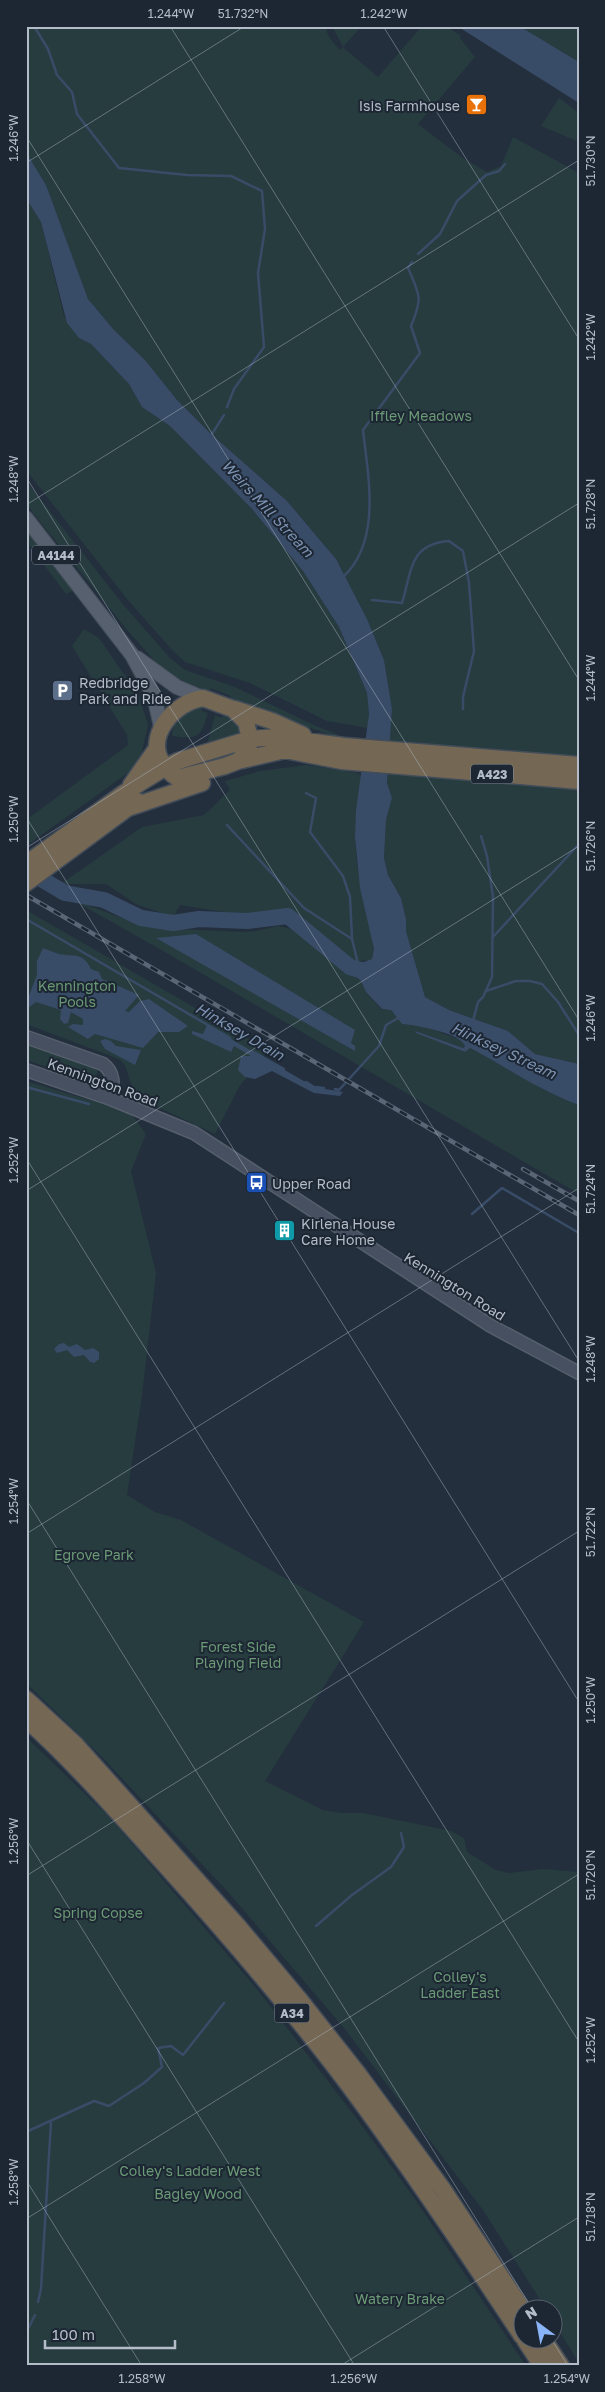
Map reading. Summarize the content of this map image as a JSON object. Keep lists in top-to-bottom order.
{
  "streets": {
    "highway": ["A423", "A34"],
    "main road": ["A4144"],
    "street": ["Kennington Road"]
  },
  "water": ["Weirs Mill Stream", "Hinksey Drain", "Hinksey Stream"],
  "parks": [
    "Iffley Meadows",
    "Kennington Pools",
    "Egrove Park",
    "Forest Side Playing Field",
    "Spring Copse",
    "Colley's Ladder East",
    "Colley's Ladder West",
    "Bagley Wood",
    "Watery Brake"
  ],
  "places": {
    "bar": ["Isis Farmhouse"],
    "parking": ["Redbridge Park and Ride"],
    "bus stop": ["Upper Road"],
    "building": ["Kirlena House Care Home"]
  },
  "scale_bar": "100 m",
  "north": "top left",
  "coordinates": [
    "1.244°W",
    "51.732°N",
    "1.242°W",
    "1.246°W",
    "51.730°N",
    "1.248°W",
    "51.728°N",
    "1.250°W",
    "51.726°N",
    "1.252°W",
    "51.724°N",
    "1.254°W",
    "51.722°N",
    "1.256°W",
    "51.720°N",
    "1.258°W",
    "51.718°N"
  ]
}
